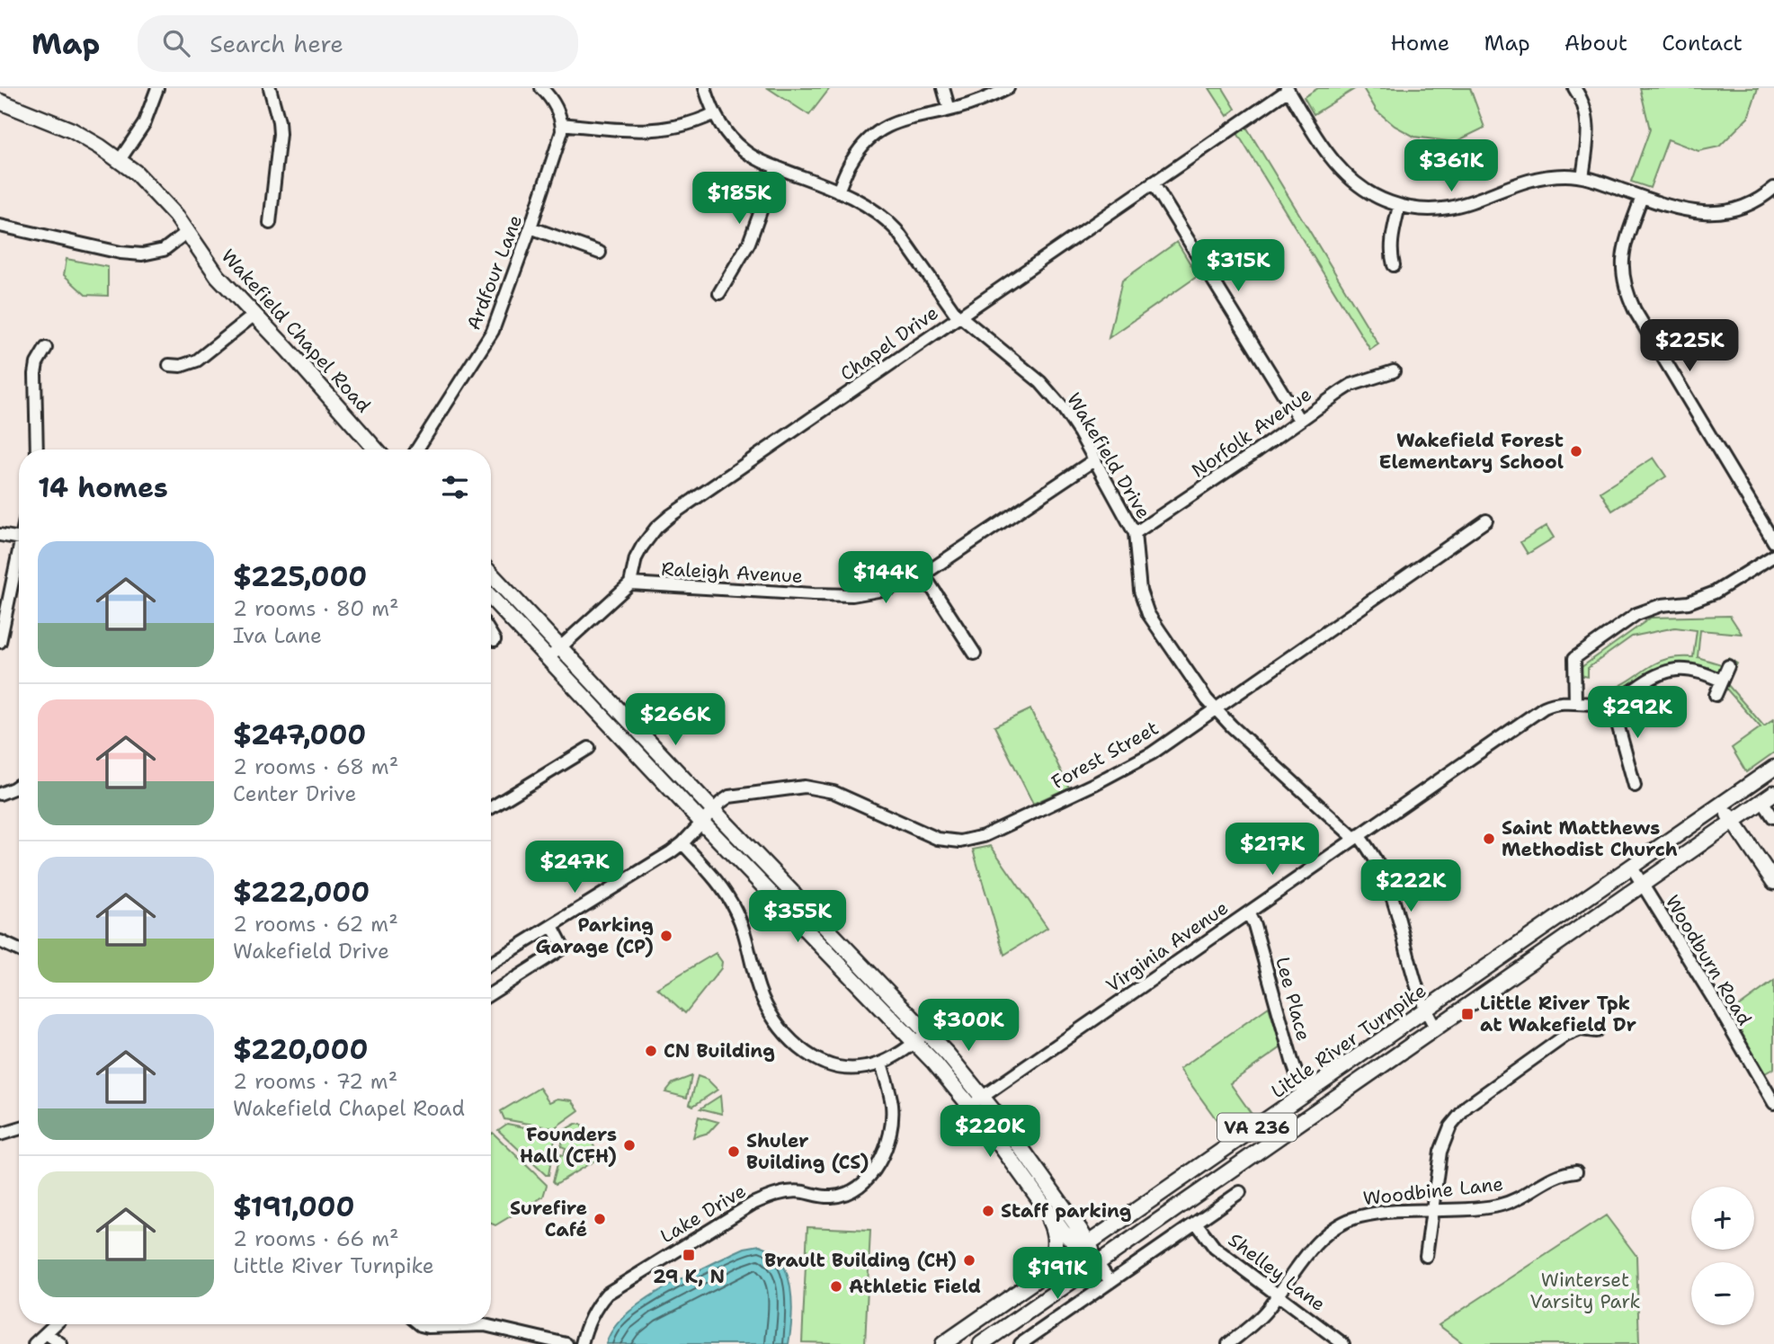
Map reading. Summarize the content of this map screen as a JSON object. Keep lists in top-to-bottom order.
{
  "streets": {
    "main road": ["Wakefield Chapel Road", "Little River Turnpike", "VA 236"],
    "street": [
      "Ardfour Lane",
      "Chapel Drive",
      "Norfolk Avenue",
      "Wakefield Drive",
      "Raleigh Avenue",
      "Forest Street",
      "Virginia Avenue",
      "Woodburn Road",
      "Lee Place",
      "Woodbine Lane",
      "Lake Drive",
      "Shelley Lane"
    ]
  },
  "crossings": [
    ["Chapel Drive", "Wakefield Drive"],
    ["Chapel Drive", "Raleigh Avenue"],
    ["Norfolk Avenue", "Wakefield Drive"],
    ["Wakefield Drive", "Raleigh Avenue"],
    ["Wakefield Drive", "Forest Street"],
    ["Wakefield Drive", "Virginia Avenue"],
    ["Wakefield Drive", "Little River Turnpike"],
    ["Virginia Avenue", "Lee Place"],
    ["Woodburn Road", "Little River Turnpike"],
    ["Lee Place", "Little River Turnpike"],
    ["Woodbine Lane", "Shelley Lane"]
  ],
  "parks": ["Winterset Varsity Park"],
  "places": {
    "other": [
      "Wakefield Forest Elementary School",
      "Saint Matthews Methodist Church",
      "Parking Garage (CP)",
      "CN Building",
      "Founders Hall (CFH)",
      "Shuler Building (CS)",
      "Staff parking",
      "Surefire Café",
      "Brault Building (CH)",
      "Athletic Field"
    ],
    "transit": ["Little River Tpk at Wakefield Dr", "29 K, N"]
  },
  "page": {
    "header": "Map",
    "search": "Search here",
    "nav": [
      "Home",
      "Map",
      "About",
      "Contact"
    ],
    "price": [
      "$361K",
      "$185K",
      "$315K",
      "$225K",
      "$144K",
      "$292K",
      "$266K",
      "$217K",
      "$247K",
      "$222K",
      "$355K",
      "$300K",
      "$220K",
      "$191K"
    ],
    "heading": "14 homes",
    "list": [
      {
        "name": "$225,000",
        "note": "2 rooms · 80 m² · Iva Lane"
      },
      {
        "name": "$247,000",
        "note": "2 rooms · 68 m² · Center Drive"
      },
      {
        "name": "$222,000",
        "note": "2 rooms · 62 m² · Wakefield Drive"
      },
      {
        "name": "$220,000",
        "note": "2 rooms · 72 m² · Wakefield Chapel Road"
      },
      {
        "name": "$191,000",
        "note": "2 rooms · 66 m² · Little River Turnpike"
      }
    ],
    "map_buttons": ["+", "−"]
  }
}
